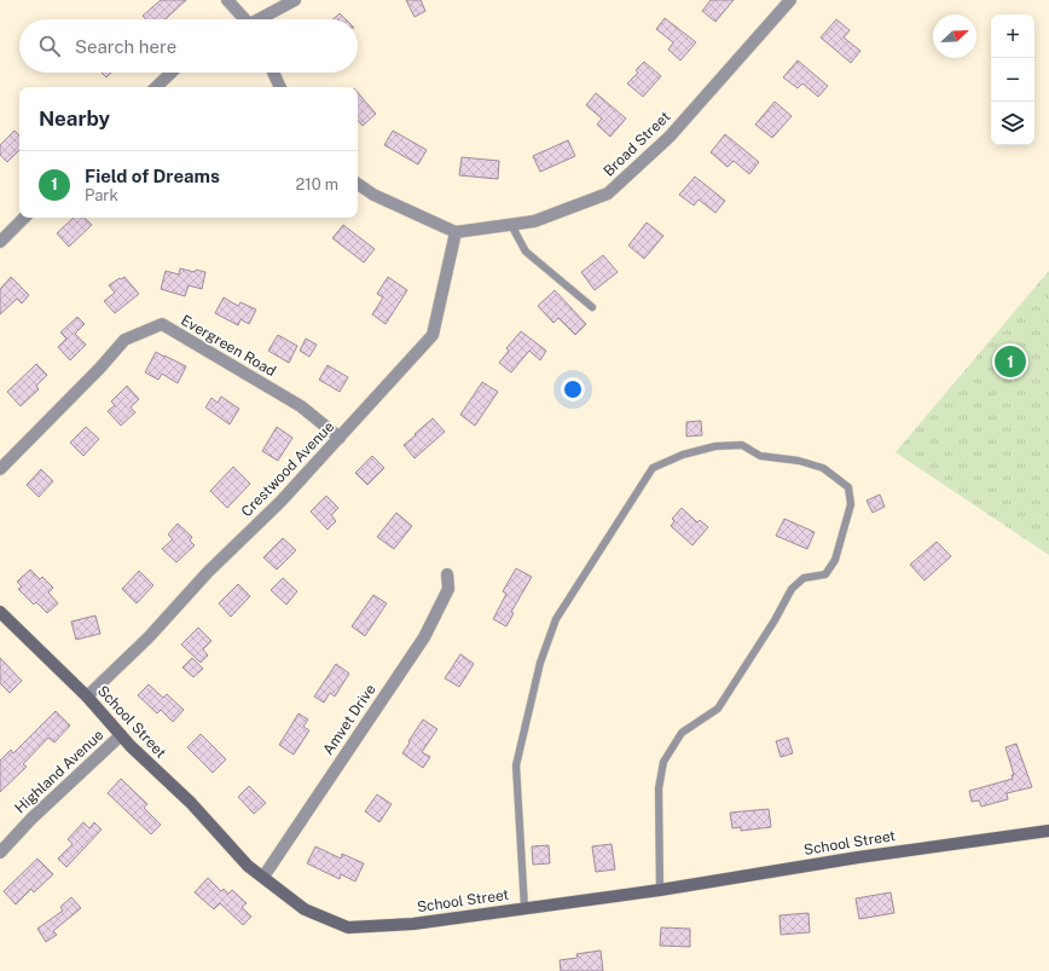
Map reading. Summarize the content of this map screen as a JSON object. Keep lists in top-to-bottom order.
{
  "streets": {
    "street": [
      "Broad Street",
      "Evergreen Road",
      "Crestwood Avenue",
      "Amvet Drive",
      "School Street",
      "Highland Avenue"
    ]
  },
  "crossings": [
    ["Broad Street", "Crestwood Avenue"],
    ["Evergreen Road", "Crestwood Avenue"],
    ["Crestwood Avenue", "School Street"],
    ["Amvet Drive", "School Street"],
    ["School Street", "Highland Avenue"]
  ],
  "north": "top right",
  "page": {
    "map_buttons": ["+", "−"],
    "search": "Search here",
    "heading": "Nearby",
    "list": [
      {
        "mark": "1",
        "name": "Field of Dreams",
        "note": "Park",
        "value": "210 m"
      }
    ],
    "pins": "1"
  }
}
